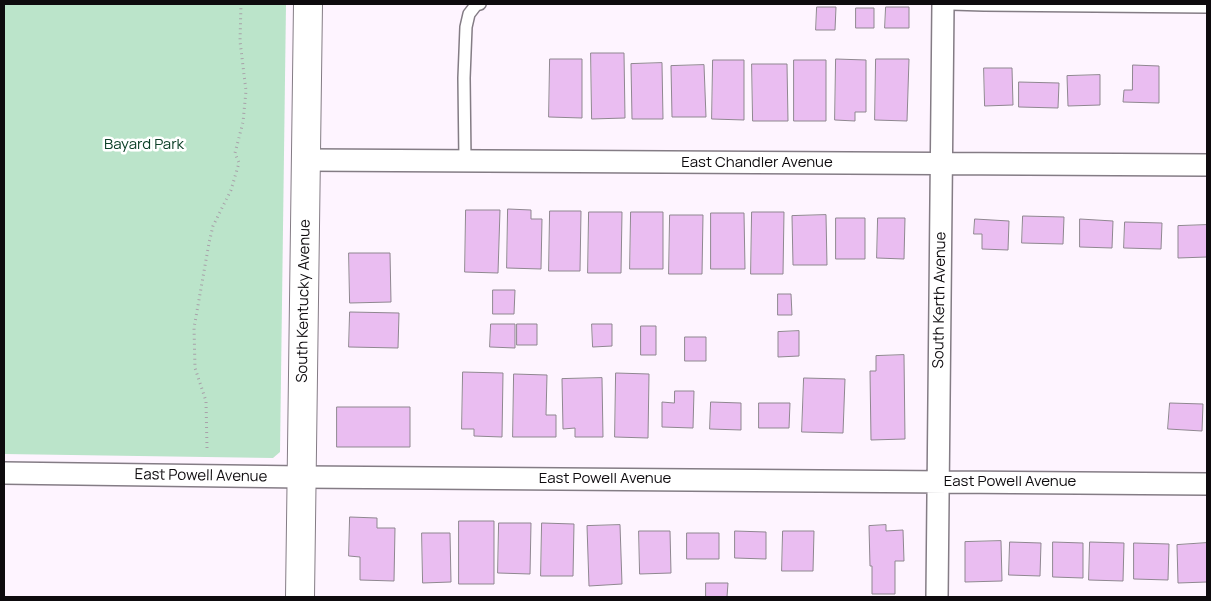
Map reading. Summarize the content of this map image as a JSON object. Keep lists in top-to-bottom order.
{
  "streets": {
    "street": [
      "East Chandler Avenue",
      "South Kerth Avenue",
      "South Kentucky Avenue",
      "East Powell Avenue"
    ]
  },
  "crossings": [
    ["East Chandler Avenue", "South Kerth Avenue"],
    ["East Chandler Avenue", "South Kentucky Avenue"],
    ["South Kerth Avenue", "East Powell Avenue"],
    ["South Kentucky Avenue", "East Powell Avenue"]
  ],
  "parks": ["Bayard Park"]
}
